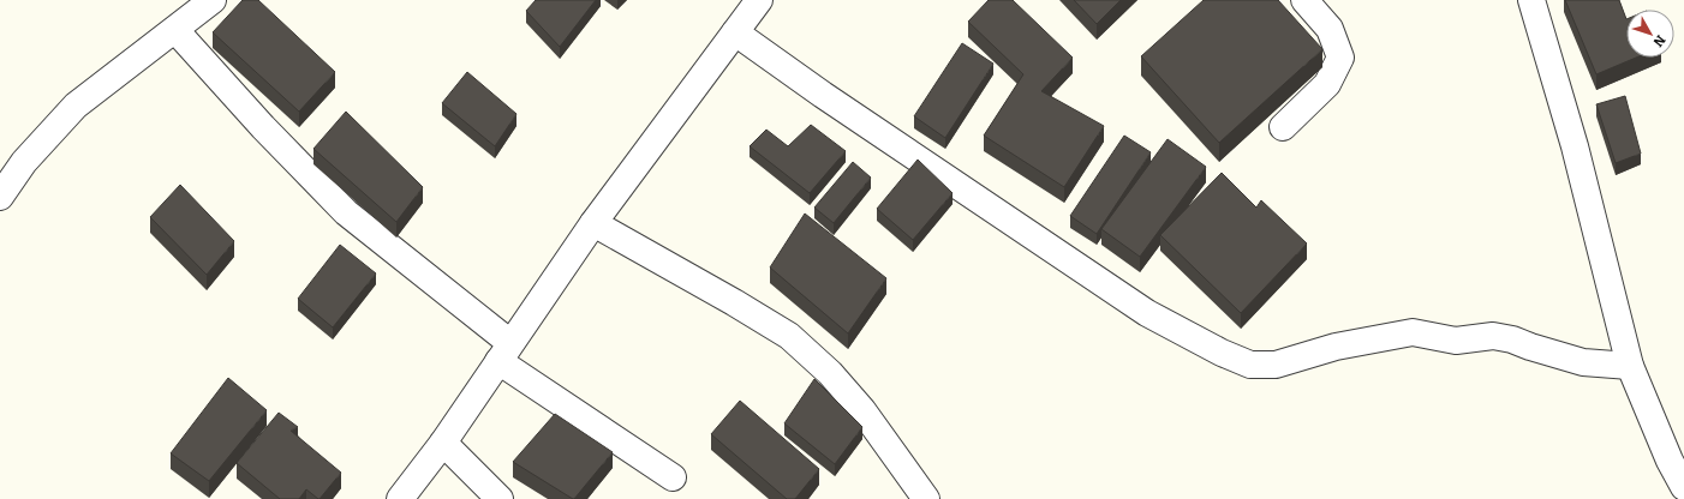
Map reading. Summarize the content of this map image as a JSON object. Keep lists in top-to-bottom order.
{
  "north": "bottom right"
}
